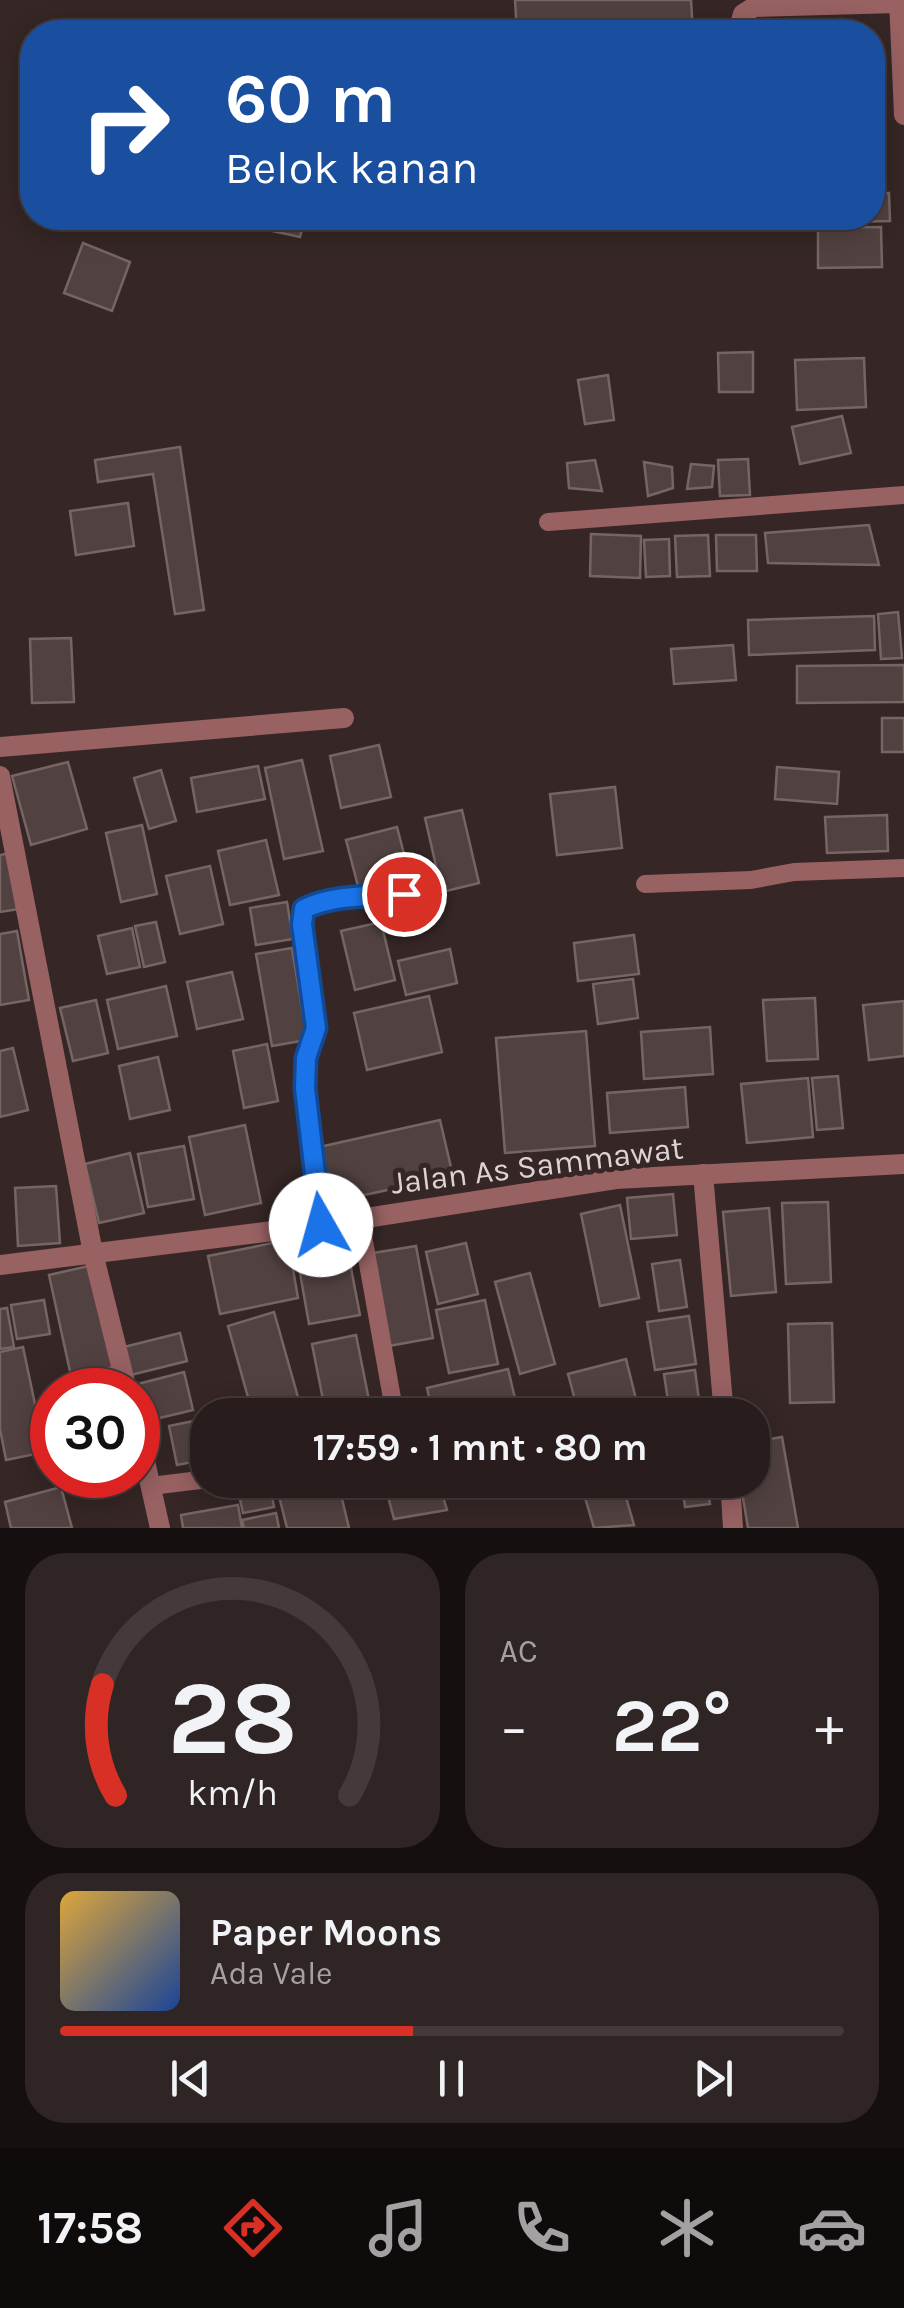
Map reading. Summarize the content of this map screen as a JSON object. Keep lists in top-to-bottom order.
{
  "streets": {
    "street": ["Jalan As Sammawat"]
  },
  "page": {
    "turn": ["60 m", "Belok kanan"],
    "limit": "30",
    "trip": "17:59 · 1 mnt · 80 m",
    "tile": "AC",
    "heat": ["−", "22°", "+"],
    "song": ["Paper Moons", "Ada Vale"],
    "tabs": "17:58",
    "gauge": ["28", "km/h"]
  }
}
